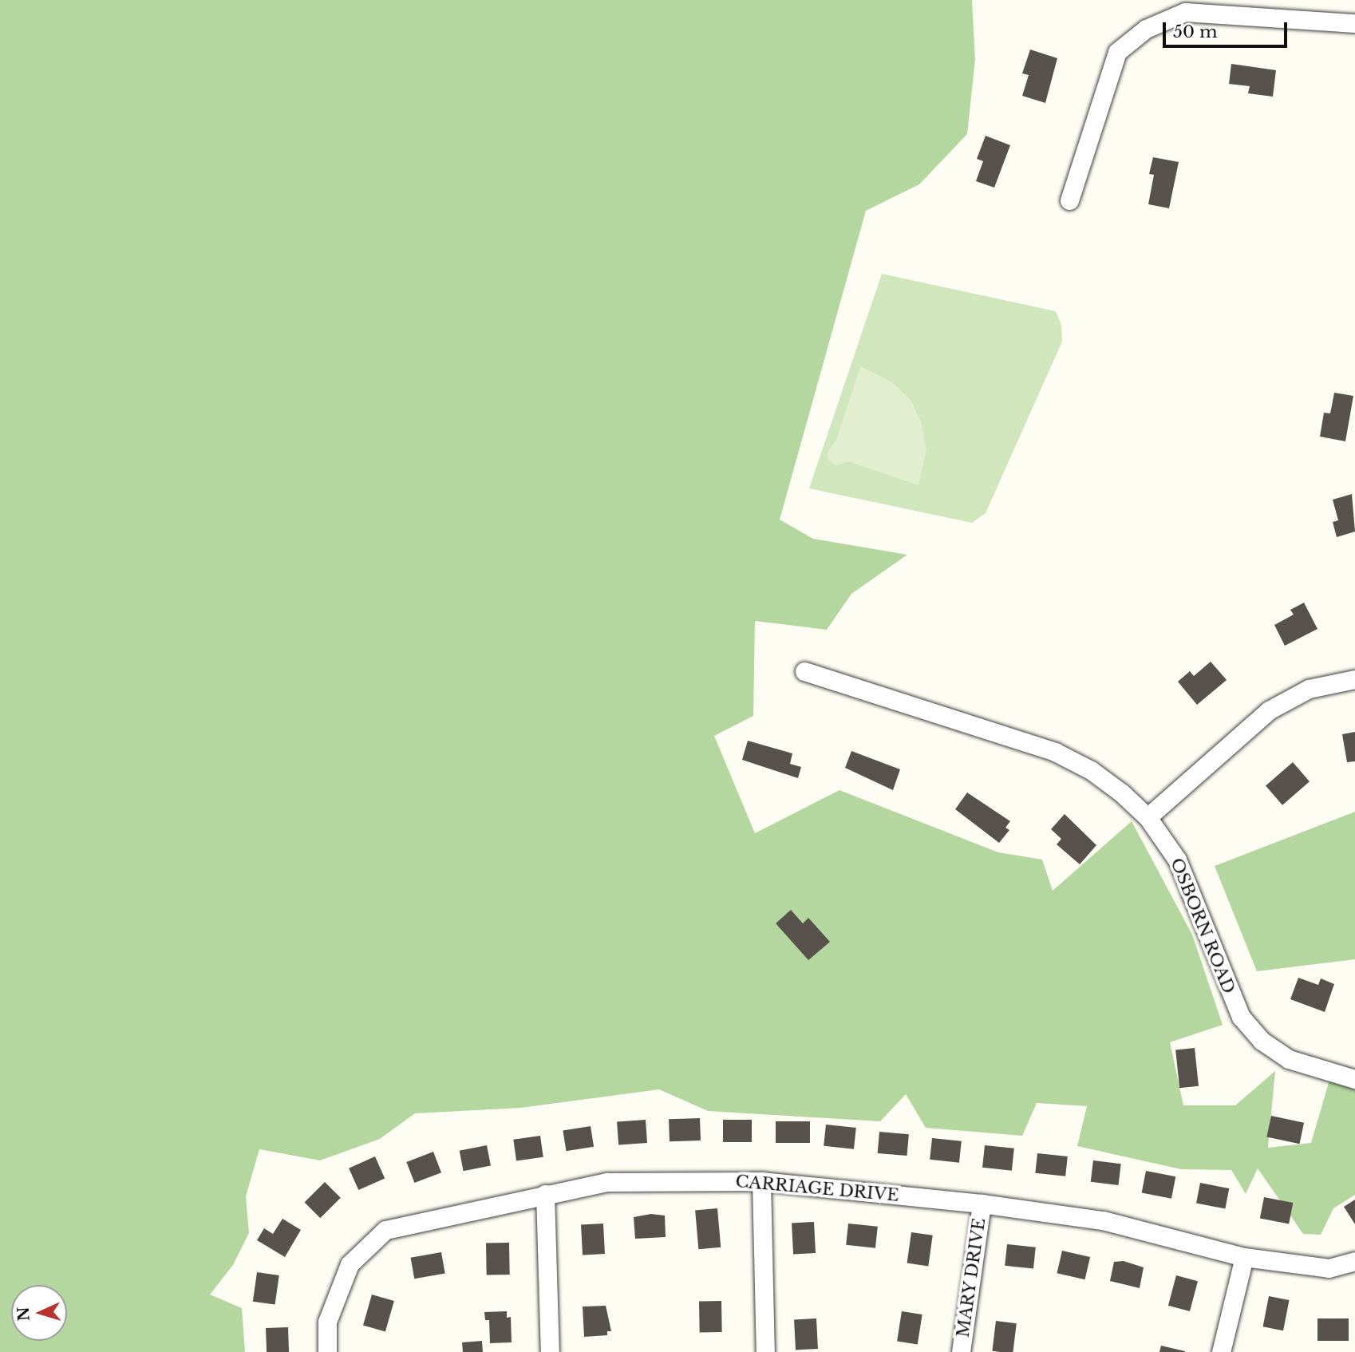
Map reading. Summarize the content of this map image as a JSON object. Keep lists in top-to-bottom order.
{
  "streets": {
    "street": ["OSBORN ROAD", "CARRIAGE DRIVE", "MARY DRIVE"]
  },
  "crossings": [
    ["CARRIAGE DRIVE", "MARY DRIVE"]
  ],
  "scale_bar": "50 m",
  "north": "left"
}
